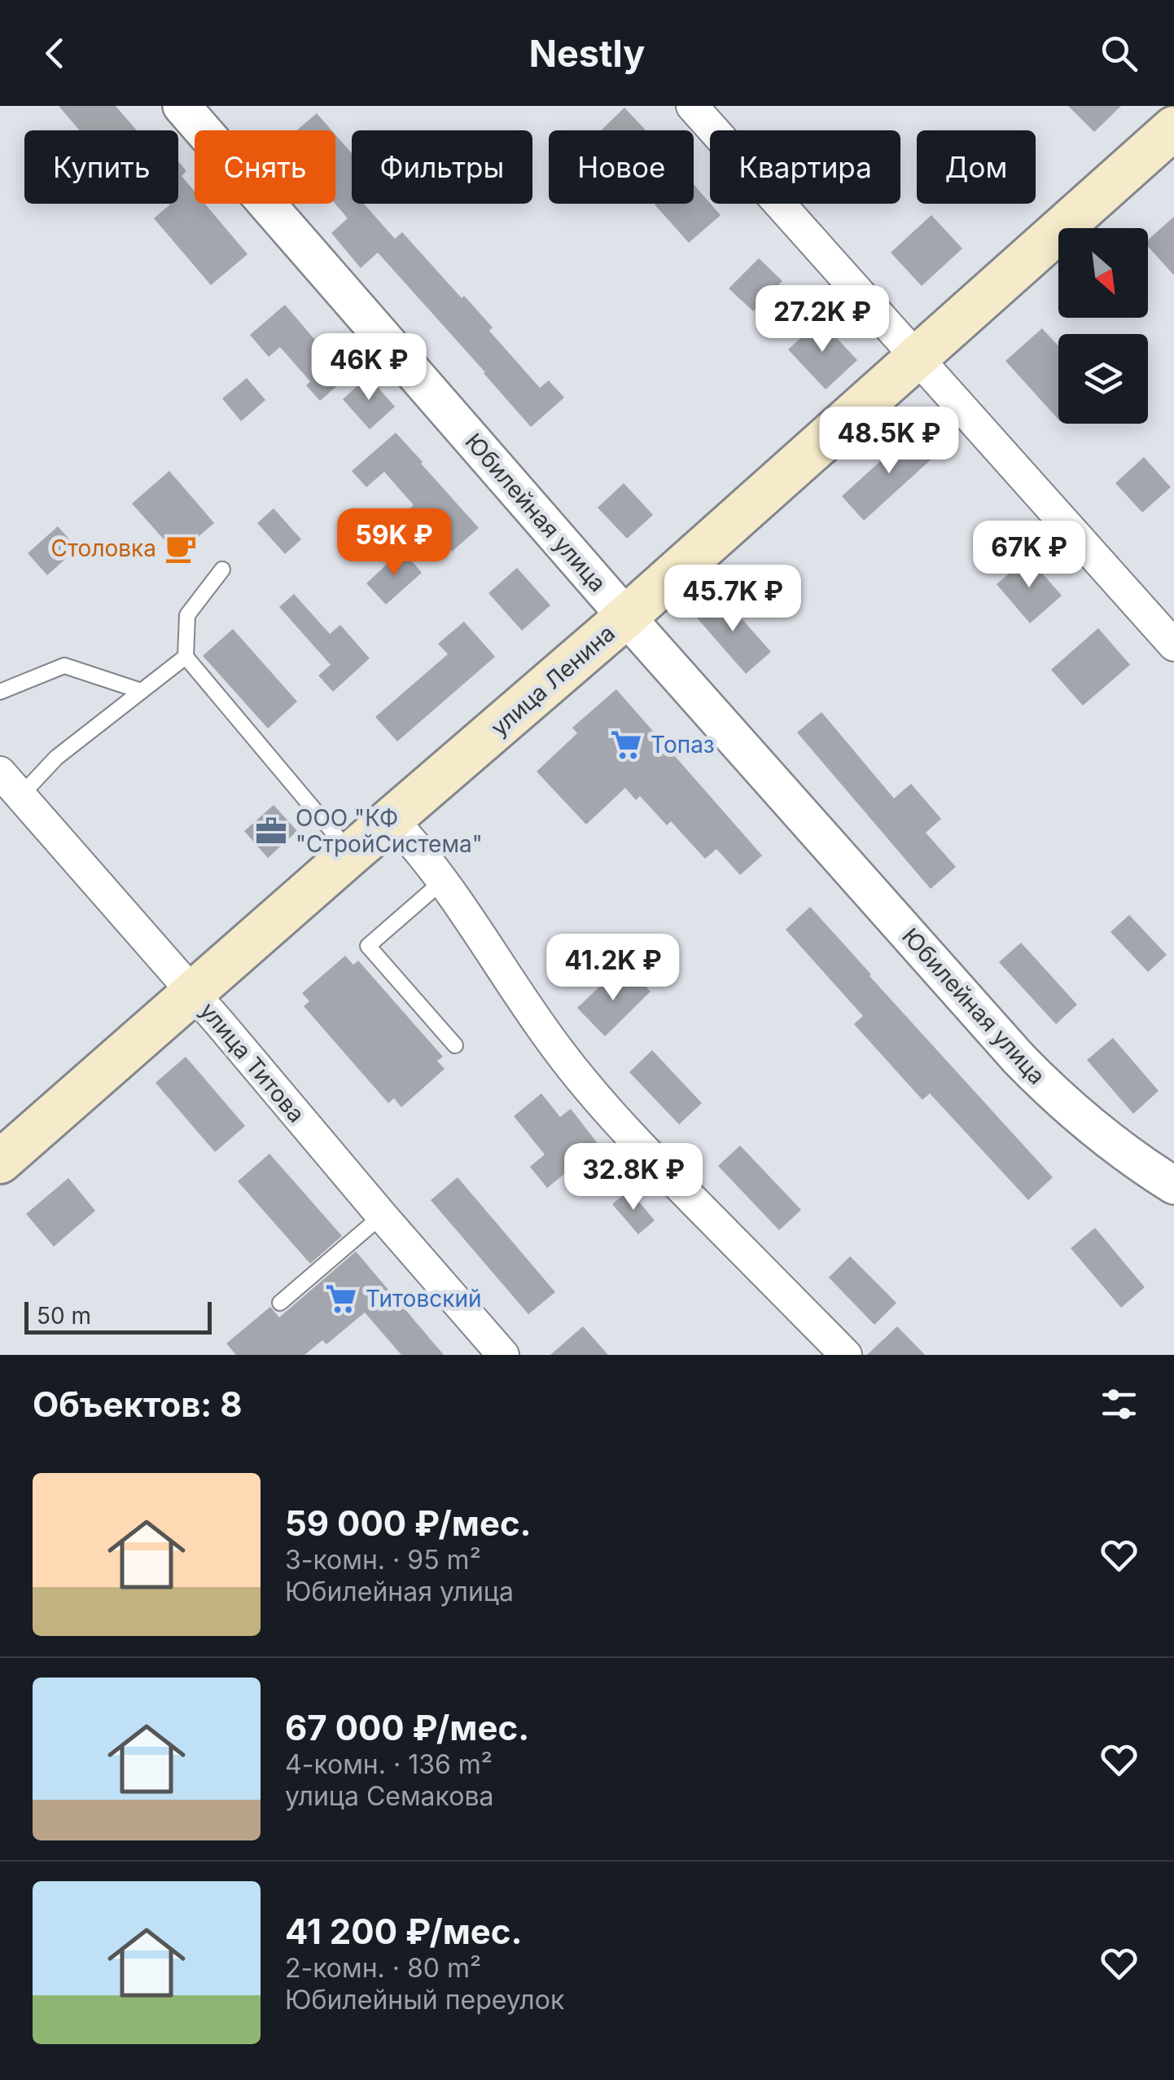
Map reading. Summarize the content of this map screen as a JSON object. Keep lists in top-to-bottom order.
{
  "streets": {
    "main road": ["улица Ленина"],
    "street": ["Юбилейная улица", "улица Титова"]
  },
  "crossings": [
    ["Юбилейная улица", "улица Ленина"],
    ["улица Ленина", "улица Титова"]
  ],
  "places": {
    "cafe": ["Столовка"],
    "supermarket": ["Топаз", "Титовский"],
    "office": ["ООО \"КФ \"СтройСистема\""]
  },
  "scale_bar": "50 m",
  "north": "bottom right",
  "page": {
    "header": "Nestly",
    "chip": [
      "Купить",
      "Снять",
      "Фильтры",
      "Новое",
      "Квартира",
      "Дом"
    ],
    "price": [
      "27.2K ₽",
      "46K ₽",
      "48.5K ₽",
      "59K ₽",
      "67K ₽",
      "45.7K ₽",
      "41.2K ₽",
      "32.8K ₽"
    ],
    "scale": "50 m",
    "heading": "Объектов: 8",
    "list": [
      {
        "name": "59 000 ₽/мес.",
        "note": "3-комн. · 95 m² · Юбилейная улица"
      },
      {
        "name": "67 000 ₽/мес.",
        "note": "4-комн. · 136 m² · улица Семакова"
      },
      {
        "name": "41 200 ₽/мес.",
        "note": "2-комн. · 80 m² · Юбилейный переулок"
      }
    ]
  }
}
